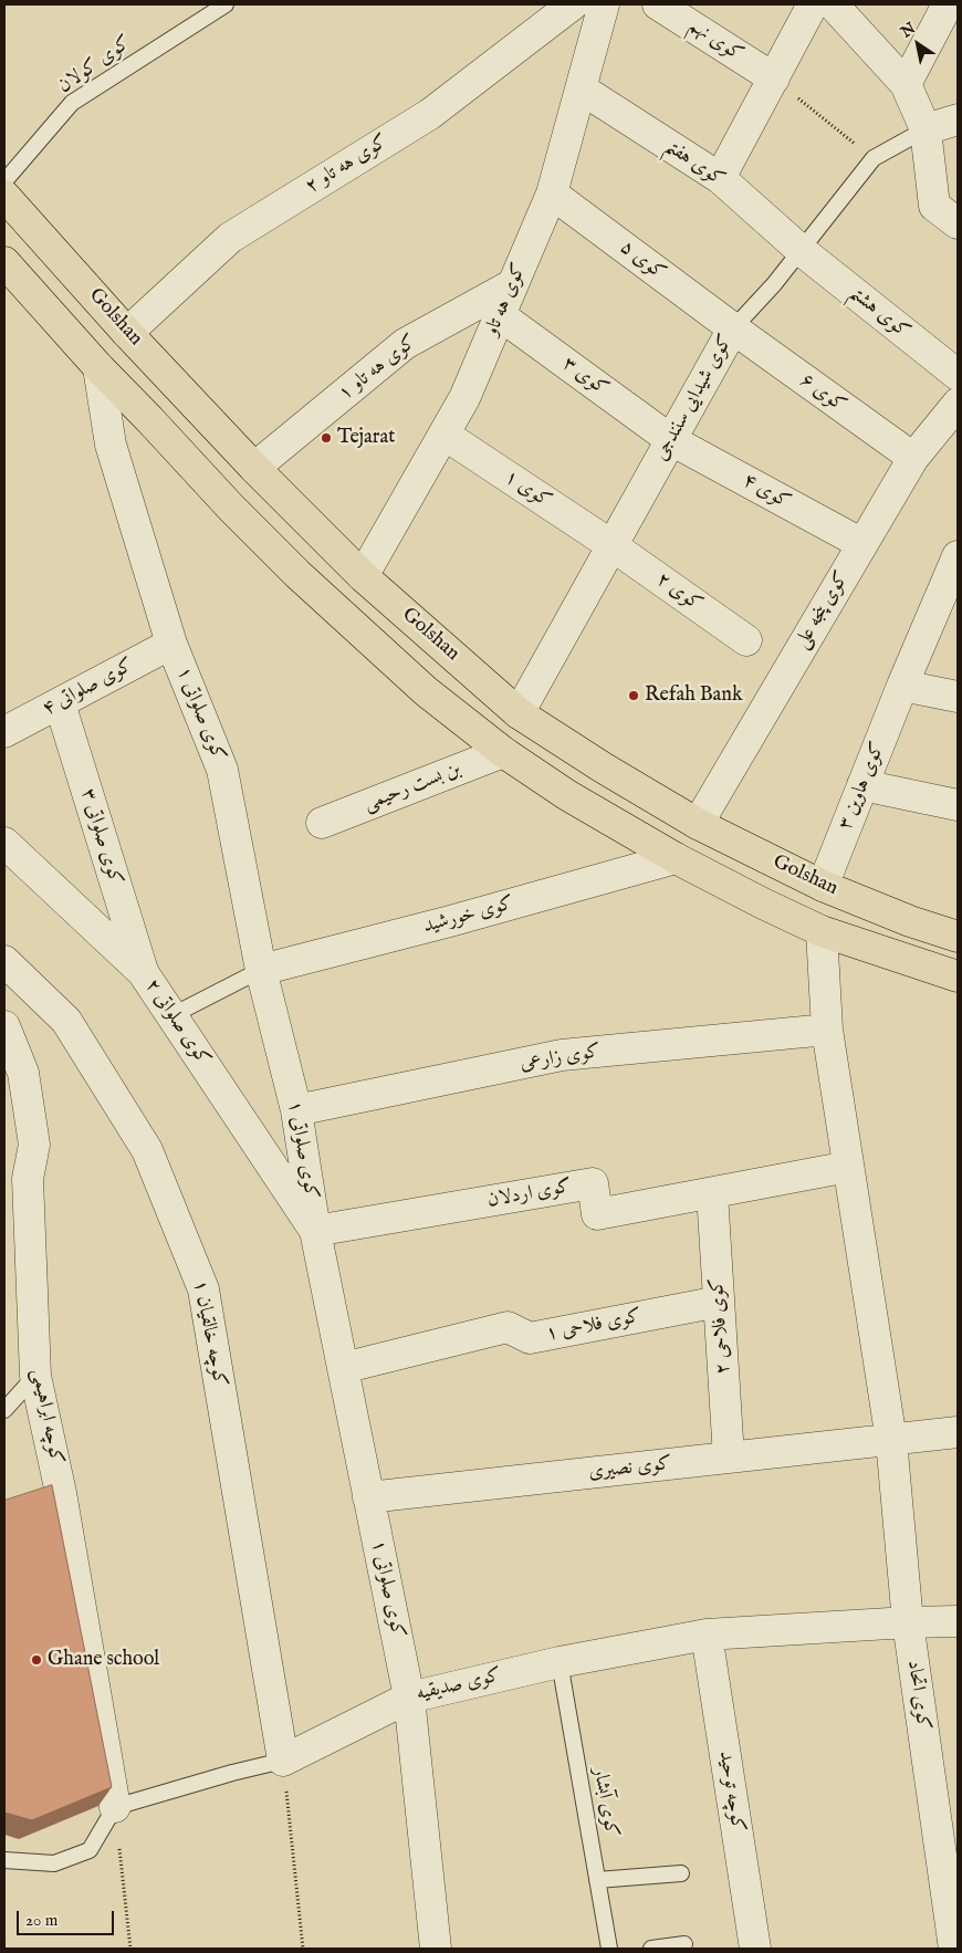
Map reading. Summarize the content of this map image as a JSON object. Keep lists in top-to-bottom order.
{
  "streets": {
    "main road": ["Golshan"],
    "street": [
      "کوی نهم",
      "کوی هفتم",
      "کوی هه تاو ۲",
      "کوی ۵",
      "کوی هه تاو",
      "کوی هشتم",
      "کوی هه تاو ۱",
      "کوی ۳",
      "کوی ۶",
      "کوی شیدایی سنندجی",
      "کوی ۱",
      "کوی ۴",
      "کوی ۲",
      "کوی پنجه علی",
      "کوی صلواتی ۴",
      "کوی صلواتی ۱",
      "کوی هاوین ۳",
      "بن بست رحیمی",
      "کوی صلواتی ۳",
      "کوی خورشید",
      "کوی صلواتی ۲",
      "کوی زارعی",
      "کوی اردلان",
      "کوی فلاحی ۱",
      "کوی فلاحی ۲",
      "کوچه خالقیان ۱",
      "کوچه ابراهیمی",
      "کوی نصیری",
      "کوی صدیقیه",
      "کوی اتحاد",
      "کوچه توحید"
    ],
    "lane": ["کوی کولان", "کوی آبشار"]
  },
  "crossings": [
    ["کوی هفتم", "کوی هه تاو"],
    ["کوی هفتم", "کوی هشتم"],
    ["کوی هفتم", "کوی شیدایی سنندجی"],
    ["کوی هه تاو ۲", "Golshan"],
    ["کوی ۵", "کوی هه تاو"],
    ["کوی ۵", "کوی ۶"],
    ["کوی ۵", "کوی شیدایی سنندجی"],
    ["کوی هه تاو", "Golshan"],
    ["کوی هه تاو", "کوی هه تاو ۱"],
    ["کوی هه تاو", "کوی ۳"],
    ["کوی هه تاو", "کوی ۱"],
    ["کوی هشتم", "کوی شیدایی سنندجی"],
    ["Golshan", "کوی هه تاو ۱"],
    ["Golshan", "کوی شیدایی سنندجی"],
    ["Golshan", "کوی پنجه علی"],
    ["Golshan", "کوی هاوین ۳"],
    ["کوی ۳", "کوی شیدایی سنندجی"],
    ["کوی ۳", "کوی ۴"],
    ["کوی ۶", "کوی شیدایی سنندجی"],
    ["کوی ۶", "کوی پنجه علی"],
    ["کوی شیدایی سنندجی", "کوی ۱"],
    ["کوی شیدایی سنندجی", "کوی ۴"],
    ["کوی شیدایی سنندجی", "کوی ۲"],
    ["کوی ۱", "کوی ۲"],
    ["کوی ۴", "کوی پنجه علی"],
    ["کوی صلواتی ۴", "کوی صلواتی ۱"],
    ["کوی صلواتی ۴", "کوی صلواتی ۳"],
    ["کوی صلواتی ۱", "کوی خورشید"],
    ["کوی صلواتی ۱", "کوی صلواتی ۲"],
    ["کوی صلواتی ۱", "کوی زارعی"],
    ["کوی صلواتی ۱", "کوی اردلان"],
    ["کوی صلواتی ۱", "کوی فلاحی ۱"],
    ["کوی صلواتی ۱", "کوی نصیری"],
    ["کوی صلواتی ۱", "کوی صدیقیه"],
    ["کوی صلواتی ۳", "کوی صلواتی ۲"],
    ["کوی صلواتی ۲", "کوی اردلان"],
    ["کوی زارعی", "کوی اتحاد"],
    ["کوی اردلان", "کوی فلاحی ۲"],
    ["کوی اردلان", "کوی اتحاد"],
    ["کوی فلاحی ۱", "کوی فلاحی ۲"],
    ["کوی فلاحی ۲", "کوی نصیری"],
    ["کوچه خالقیان ۱", "کوی صدیقیه"],
    ["کوچه ابراهیمی", "کوی صدیقیه"],
    ["کوی نصیری", "کوی اتحاد"],
    ["کوی صدیقیه", "کوی اتحاد"],
    ["کوی صدیقیه", "کوچه توحید"],
    ["کوی صدیقیه", "کوی آبشار"]
  ],
  "places": ["Tejarat", "Refah Bank", "Ghane school"],
  "scale_bar": "20 m",
  "north": "top left"
}
